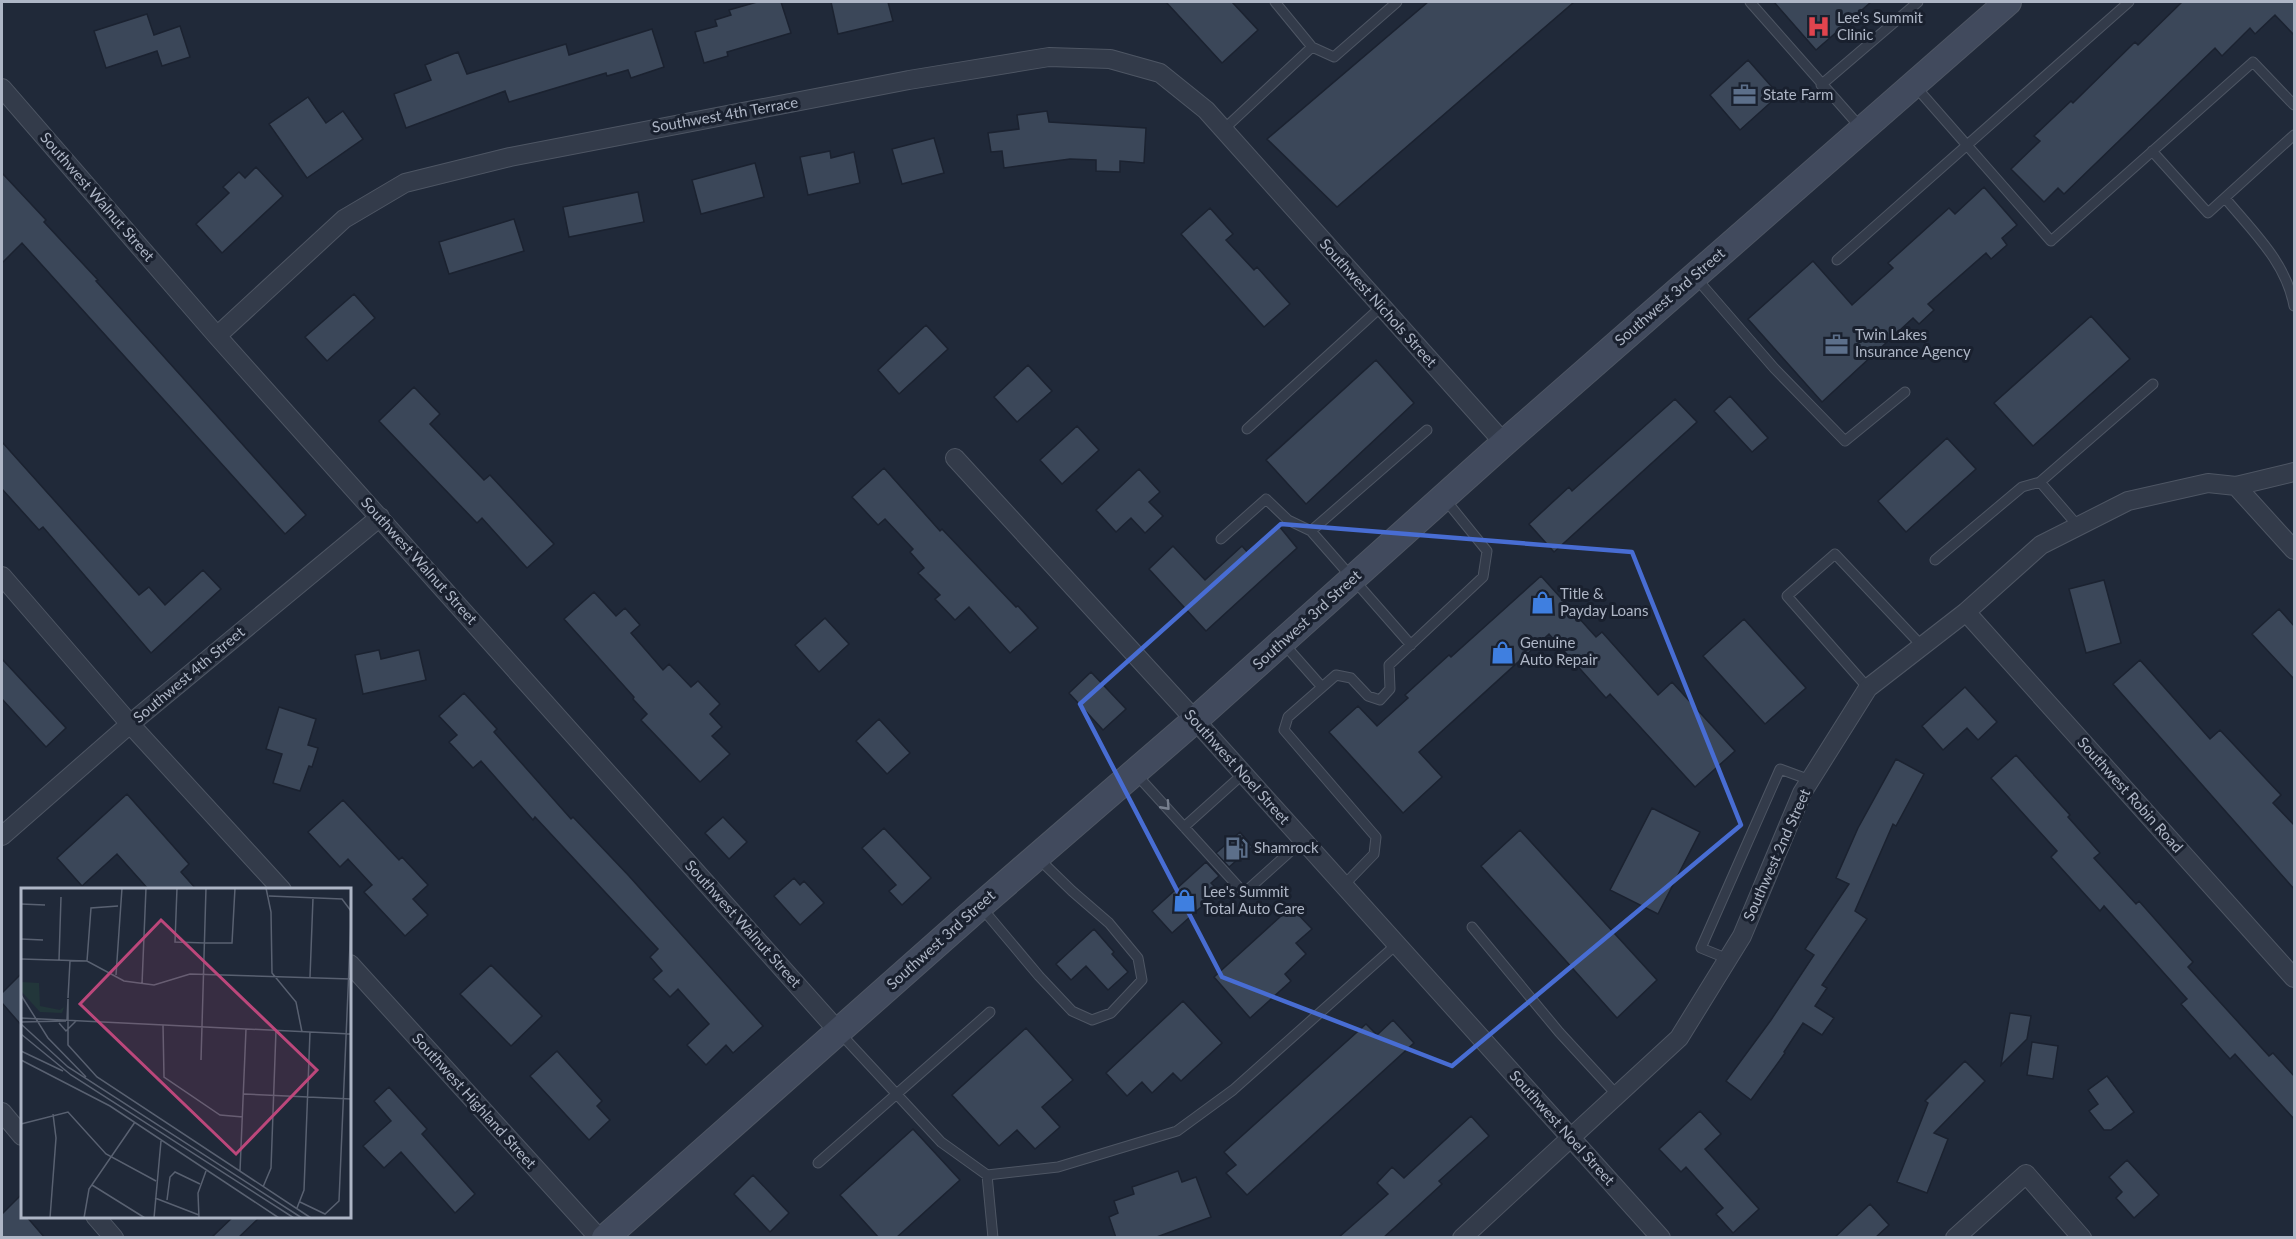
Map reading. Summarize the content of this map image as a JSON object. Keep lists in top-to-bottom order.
{
  "streets": {
    "main road": ["Southwest 3rd Street"],
    "street": [
      "Southwest 4th Terrace",
      "Southwest Walnut Street",
      "Southwest Nichols Street",
      "Southwest 4th Street",
      "Southwest Noel Street",
      "Southwest Robin Road",
      "Southwest 2nd Street",
      "Southwest Highland Street"
    ]
  },
  "crossings": [
    ["Southwest 4th Terrace", "Southwest Walnut Street"],
    ["Southwest 4th Terrace", "Southwest Nichols Street"],
    ["Southwest Walnut Street", "Southwest 3rd Street"],
    ["Southwest Walnut Street", "Southwest 4th Street"],
    ["Southwest 3rd Street", "Southwest Nichols Street"],
    ["Southwest 3rd Street", "Southwest Noel Street"],
    ["Southwest Noel Street", "Southwest 2nd Street"],
    ["Southwest Robin Road", "Southwest 2nd Street"]
  ],
  "places": {
    "hospital": ["Lee's Summit Clinic"],
    "office": ["State Farm", "Twin Lakes Insurance Agency"],
    "shop": ["Title & Payday Loans", "Genuine Auto Repair", "Lee's Summit Total Auto Care"],
    "fuel station": ["Shamrock"]
  }
}
